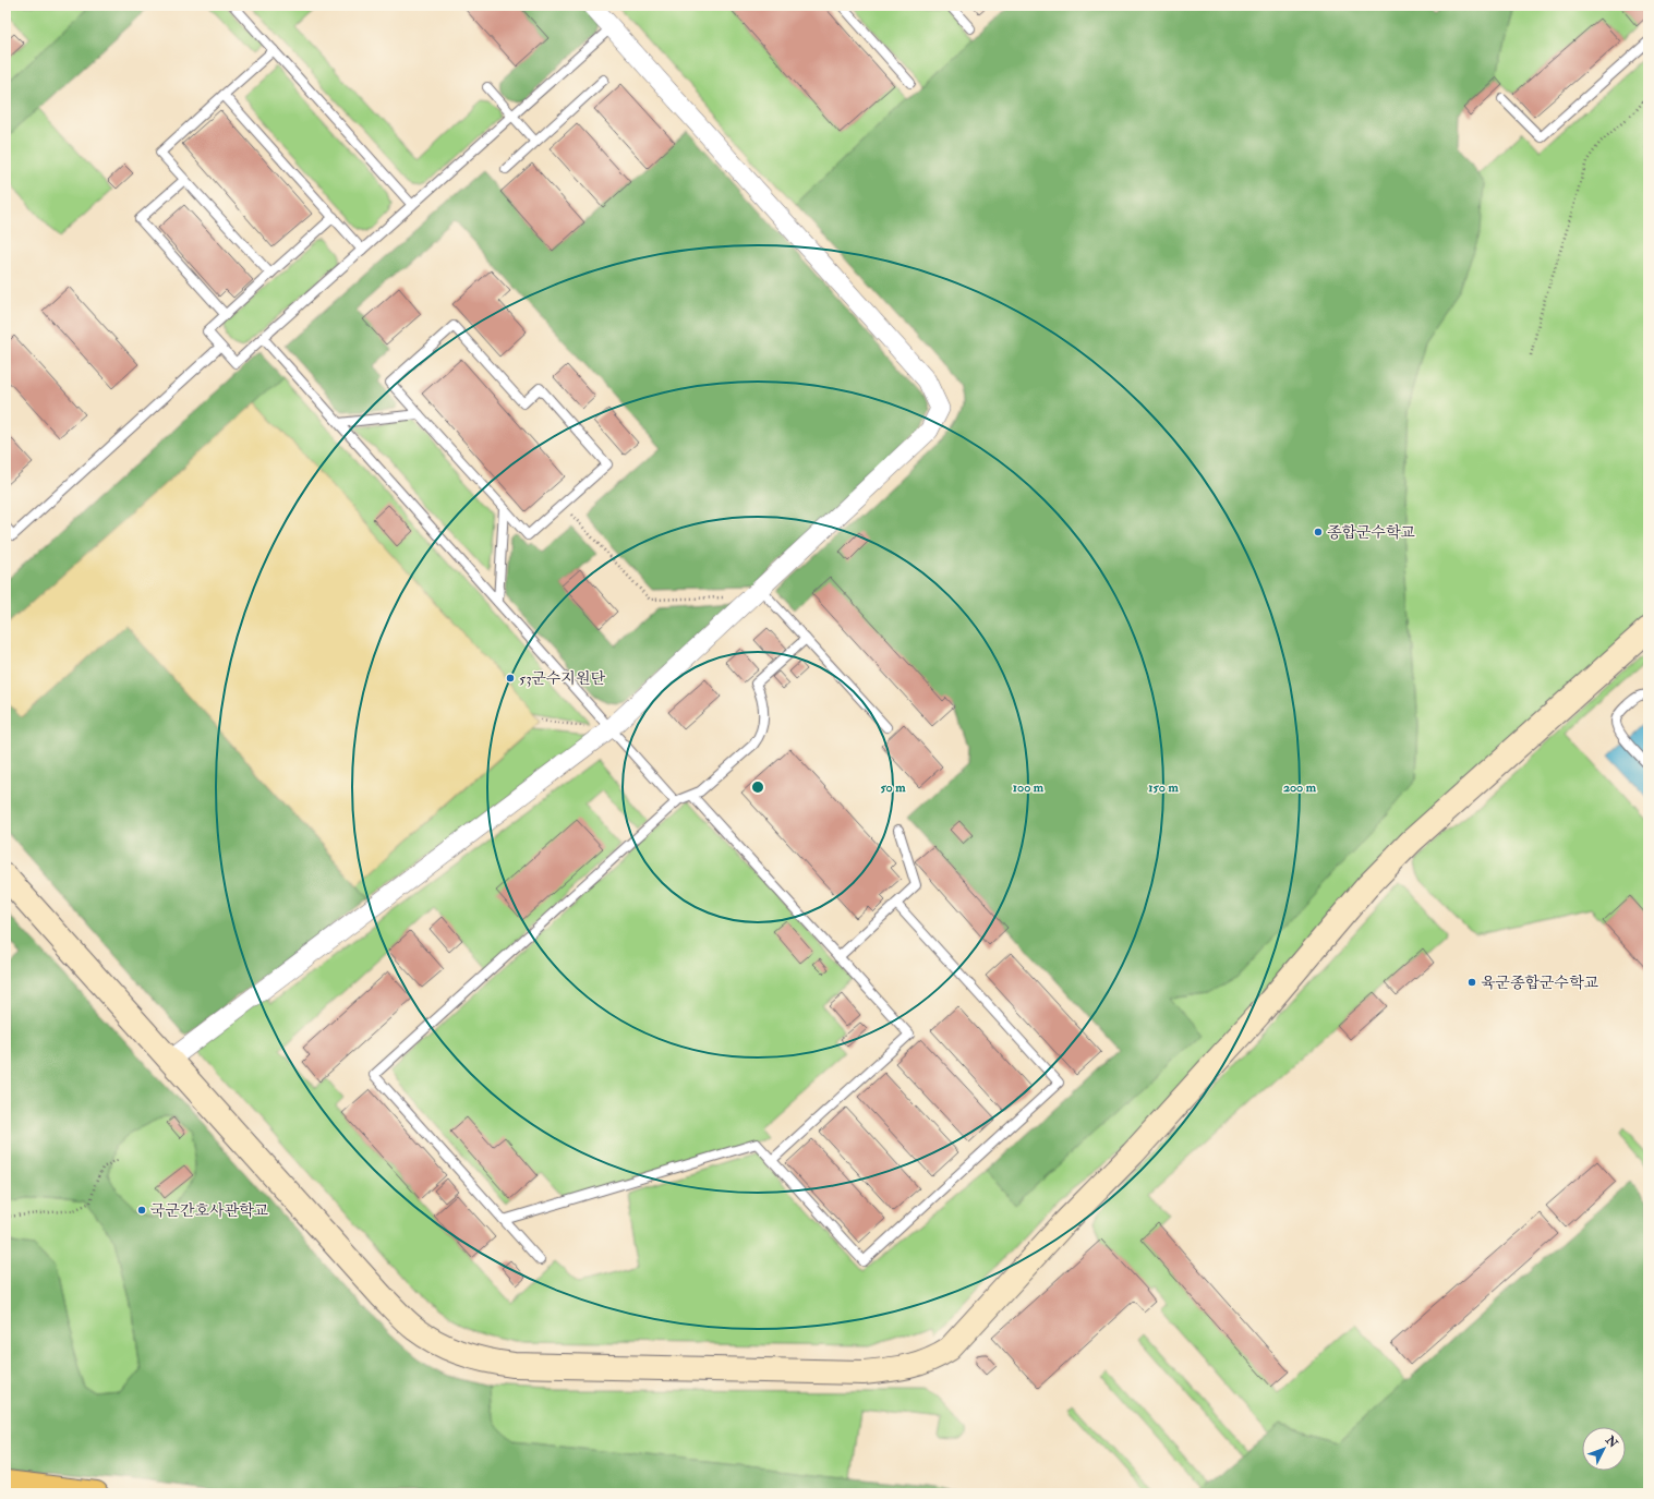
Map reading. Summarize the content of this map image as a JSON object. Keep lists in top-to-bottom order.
{
  "places": [
    "종합군수학교",
    "53군수지원단",
    "육군종합군수학교",
    "국군간호사관학교"
  ],
  "north": "top right",
  "rings": [
    "50 m",
    "100 m",
    "150 m",
    "200 m"
  ]
}
